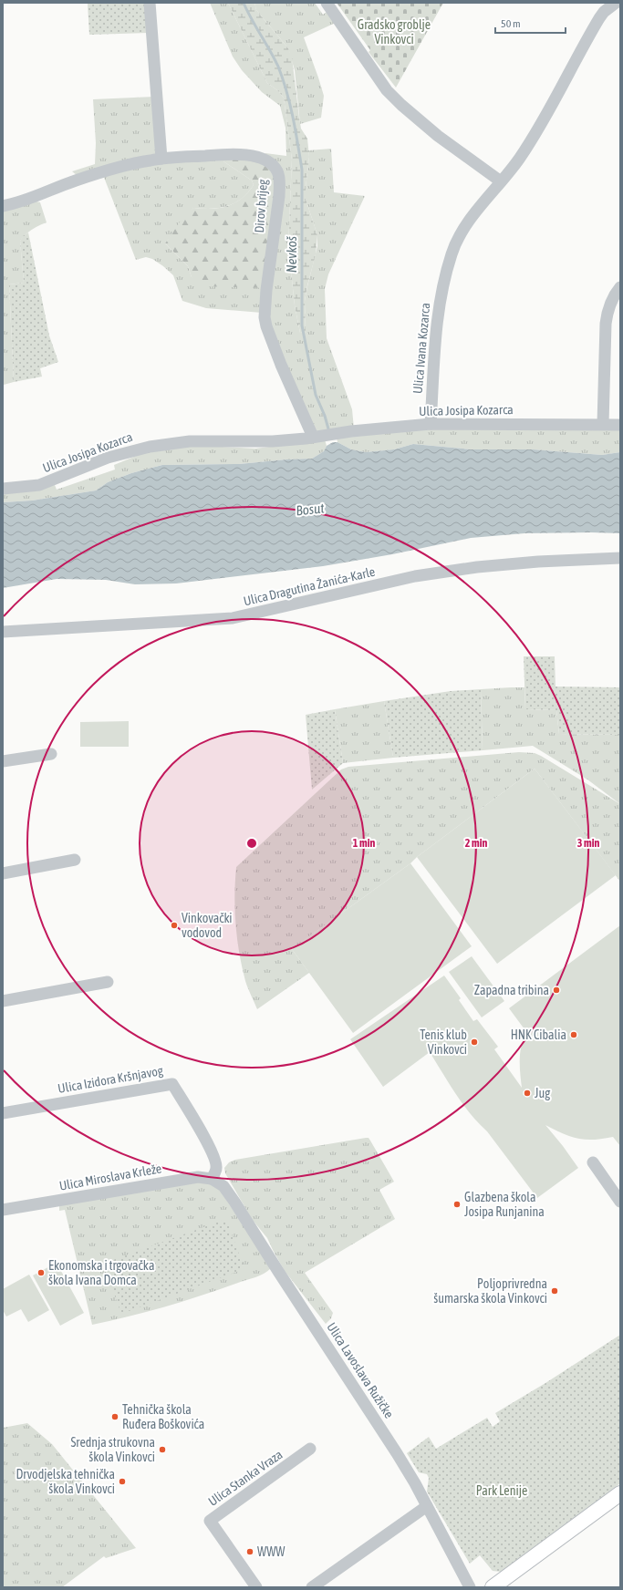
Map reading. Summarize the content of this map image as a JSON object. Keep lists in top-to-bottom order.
{
  "streets": {
    "street": [
      "Dirov brijeg",
      "Ulica Ivana Kozarca",
      "Ulica Josipa Kozarca",
      "Ulica Dragutina Žanića-Karle",
      "Ulica Izidora Kršnjavog",
      "Ulica Miroslava Krleže",
      "Ulica Lavoslava Ružičke",
      "Ulica Stanka Vraza"
    ]
  },
  "crossings": [
    ["Dirov brijeg", "Ulica Josipa Kozarca"],
    ["Ulica Ivana Kozarca", "Ulica Josipa Kozarca"],
    ["Ulica Izidora Kršnjavog", "Ulica Miroslava Krleže"],
    ["Ulica Izidora Kršnjavog", "Ulica Lavoslava Ružičke"],
    ["Ulica Miroslava Krleže", "Ulica Lavoslava Ružičke"]
  ],
  "water": ["Nevkoš", "Bosut"],
  "parks": ["Gradsko groblje Vinkovci", "Park Lenije"],
  "places": [
    "Vinkovački vodovod",
    "Zapadna tribina",
    "HNK Cibalia",
    "Tenis klub Vinkovci",
    "Jug",
    "Glazbena škola Josipa Runjanina",
    "Ekonomska i trgovačka škola Ivana Domca",
    "Poljoprivredna šumarska škola Vinkovci",
    "Tehnička škola Ruđera Boškovića",
    "Srednja strukovna škola Vinkovci",
    "Drvodjelska tehnička škola Vinkovci",
    "WWW"
  ],
  "scale_bar": "50 m",
  "rings": ["1 min", "2 min", "3 min"]
}
